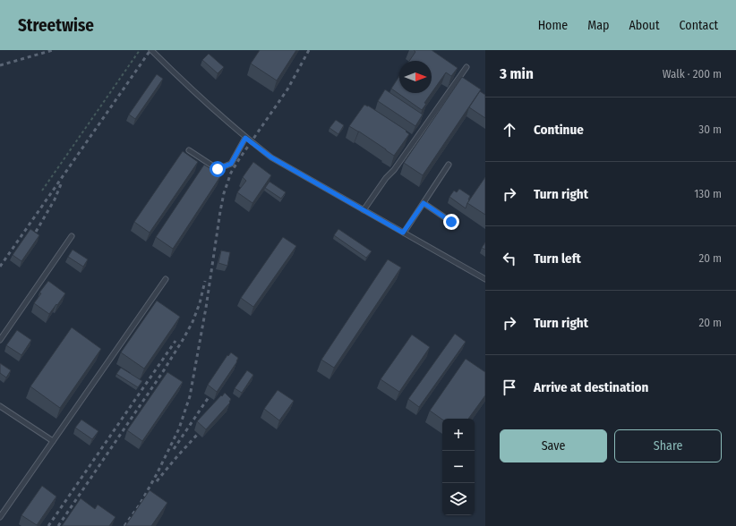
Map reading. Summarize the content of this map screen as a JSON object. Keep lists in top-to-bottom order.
{
  "north": "right",
  "page": {
    "header": "Streetwise",
    "nav": [
      "Home",
      "Map",
      "About",
      "Contact"
    ],
    "heading": ["3 min", "Walk · 200 m"],
    "list": [
      ["Continue", "30 m"],
      ["Turn right", "130 m"],
      ["Turn left", "20 m"],
      ["Turn right", "20 m"],
      "Arrive at destination"
    ],
    "map_buttons": ["+", "−"],
    "buttons": ["Save", "Share"]
  }
}
